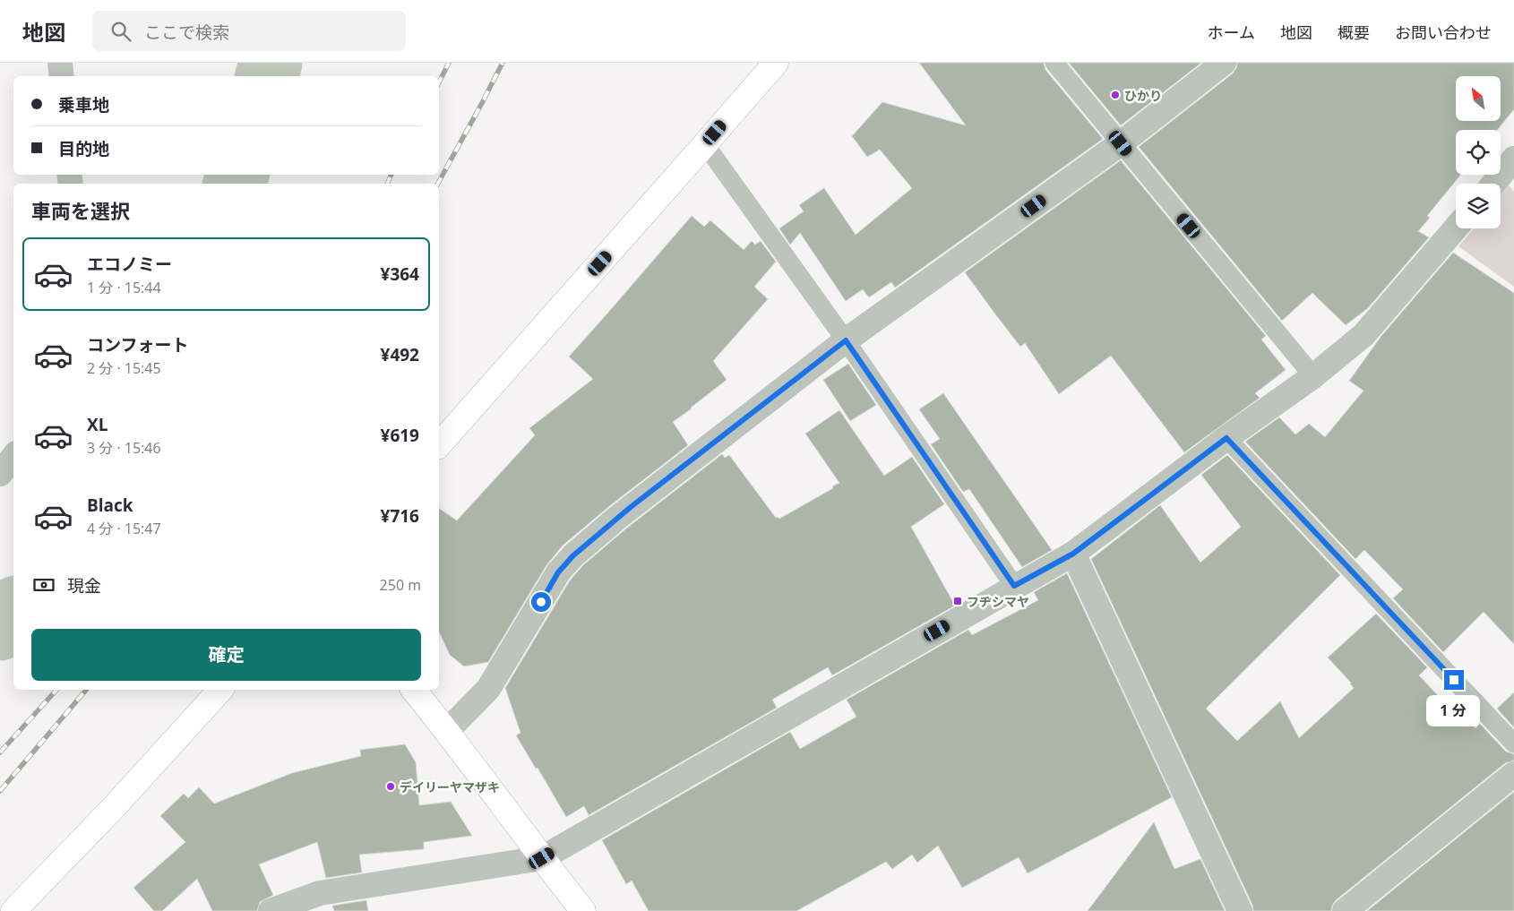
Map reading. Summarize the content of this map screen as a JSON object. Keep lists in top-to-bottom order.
{
  "places": {
    "other": ["ひかり", "デイリーヤマザキ"],
    "transit": ["フヂシマヤ"]
  },
  "north": "top left",
  "page": {
    "header": "地図",
    "search": "ここで検索",
    "nav": [
      "ホーム",
      "地図",
      "概要",
      "お問い合わせ"
    ],
    "banner": ["乗車地", "目的地"],
    "heading": "車両を選択",
    "list": [
      {
        "name": "エコノミー",
        "note": "1 分 · 15:44",
        "value": "¥364"
      },
      {
        "name": "コンフォート",
        "note": "2 分 · 15:45",
        "value": "¥492"
      },
      {
        "name": "XL",
        "note": "3 分 · 15:46",
        "value": "¥619"
      },
      {
        "name": "Black",
        "note": "4 分 · 15:47",
        "value": "¥716"
      }
    ],
    "pay": ["現金", "250 m"],
    "buttons": "確定",
    "bubble": "1 分"
  }
}
